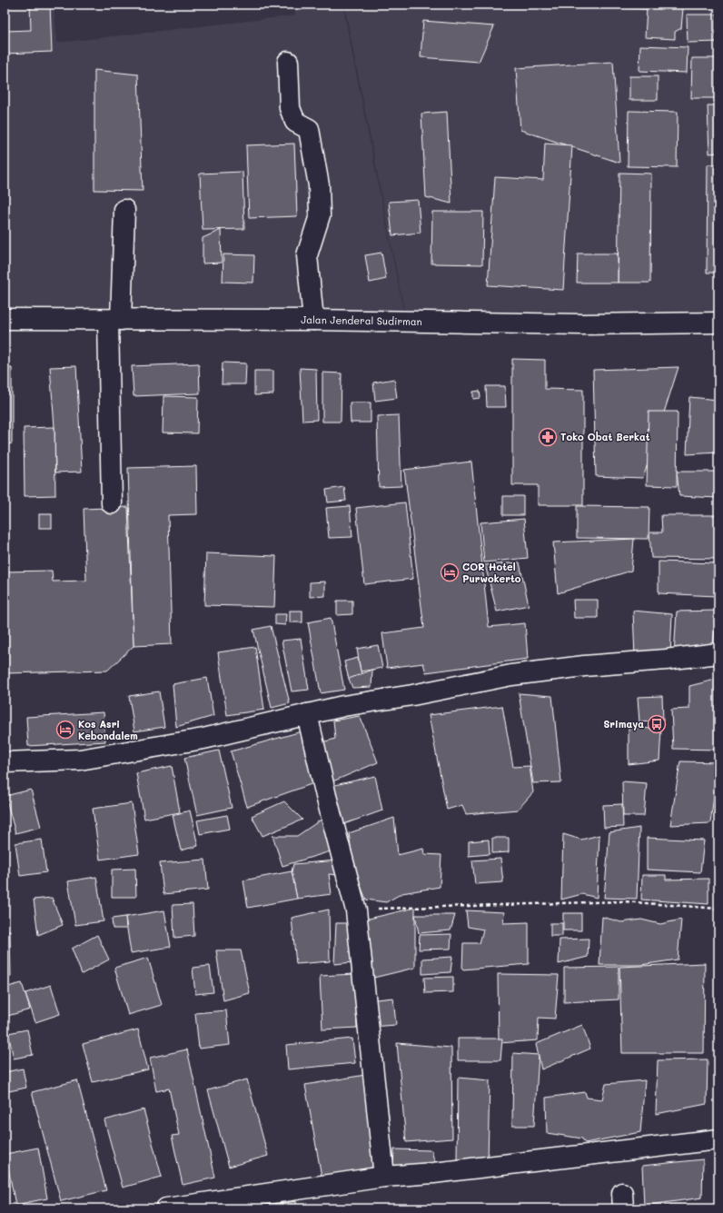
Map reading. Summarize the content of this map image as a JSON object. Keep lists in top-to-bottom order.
{
  "streets": {
    "street": ["Jalan Jenderal Sudirman"]
  },
  "places": {
    "pharmacy": ["Toko Obat Berkat"],
    "hotel": ["COR Hotel Purwokerto", "Kos Asri Kebondalem"],
    "bus stop": ["Srimaya"]
  }
}
